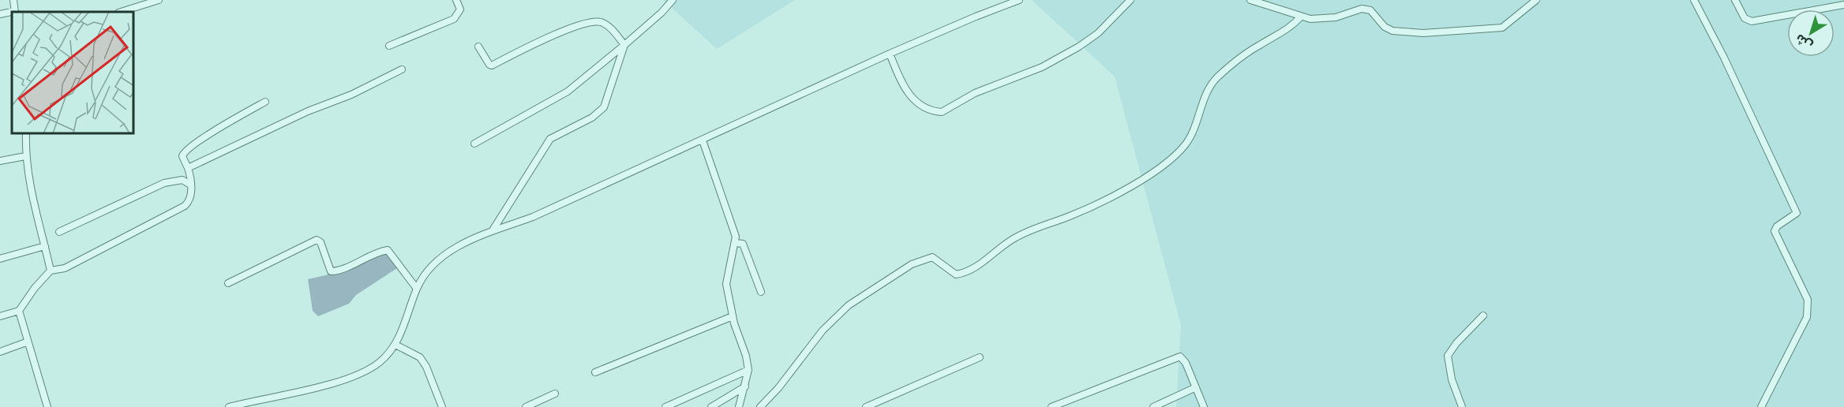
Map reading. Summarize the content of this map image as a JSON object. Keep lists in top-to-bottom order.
{
  "north": "bottom left"
}
